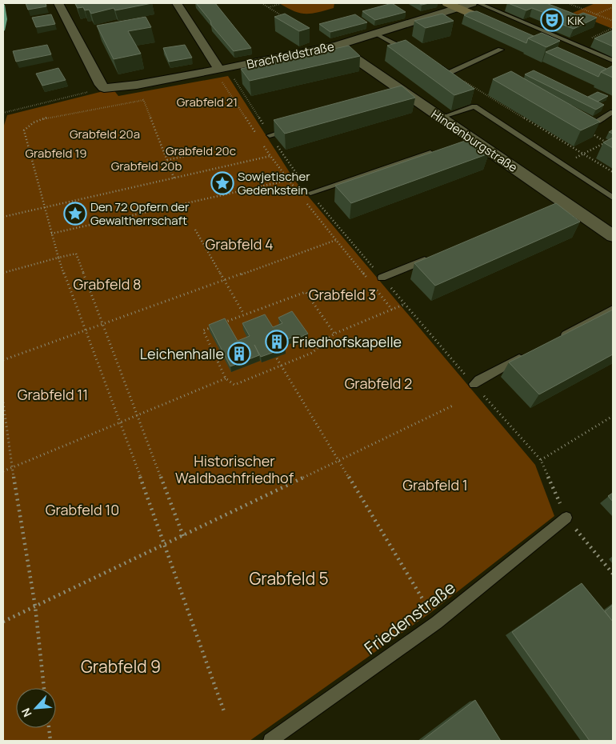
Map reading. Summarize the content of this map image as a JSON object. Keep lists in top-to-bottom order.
{
  "streets": {
    "street": ["Brachfeldstraße", "Hindenburgstraße"],
    "lane": ["Friedenstraße"]
  },
  "crossings": [
    ["Brachfeldstraße", "Hindenburgstraße"]
  ],
  "parks": [
    "Grabfeld 21",
    "Grabfeld 20a",
    "Grabfeld 20c",
    "Grabfeld 19",
    "Grabfeld 20b",
    "Grabfeld 4",
    "Grabfeld 8",
    "Grabfeld 3",
    "Grabfeld 2",
    "Grabfeld 11",
    "Historischer Waldbachfriedhof",
    "Grabfeld 1",
    "Grabfeld 10",
    "Grabfeld 5",
    "Grabfeld 9"
  ],
  "places": {
    "theatre": ["KiK"],
    "place": ["Sowjetischer Gedenkstein", "Den 72 Opfern der Gewaltherrschaft"],
    "building": ["Friedhofskapelle", "Leichenhalle"]
  },
  "north": "bottom left"
}
